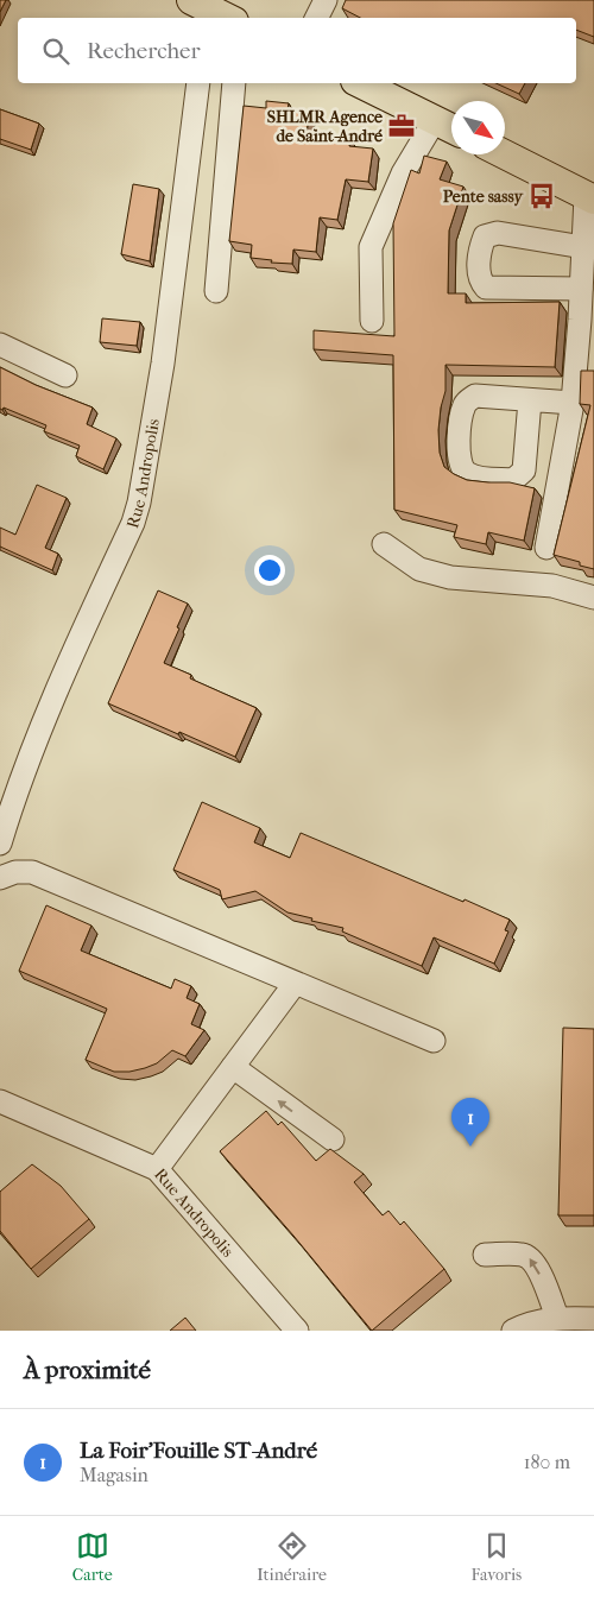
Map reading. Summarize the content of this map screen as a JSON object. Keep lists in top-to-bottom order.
{
  "streets": {
    "street": ["Rue Andropolis"]
  },
  "places": {
    "office": ["SHLMR Agence de Saint-André"],
    "bus stop": ["Pente sassy"]
  },
  "north": "bottom right",
  "page": {
    "search": "Rechercher",
    "pins": "1",
    "heading": "À proximité",
    "list": [
      {
        "mark": "1",
        "name": "La Foir'Fouille ST-André",
        "note": "Magasin",
        "value": "180 m"
      }
    ],
    "nav": ["Carte", "Itinéraire", "Favoris"]
  }
}
